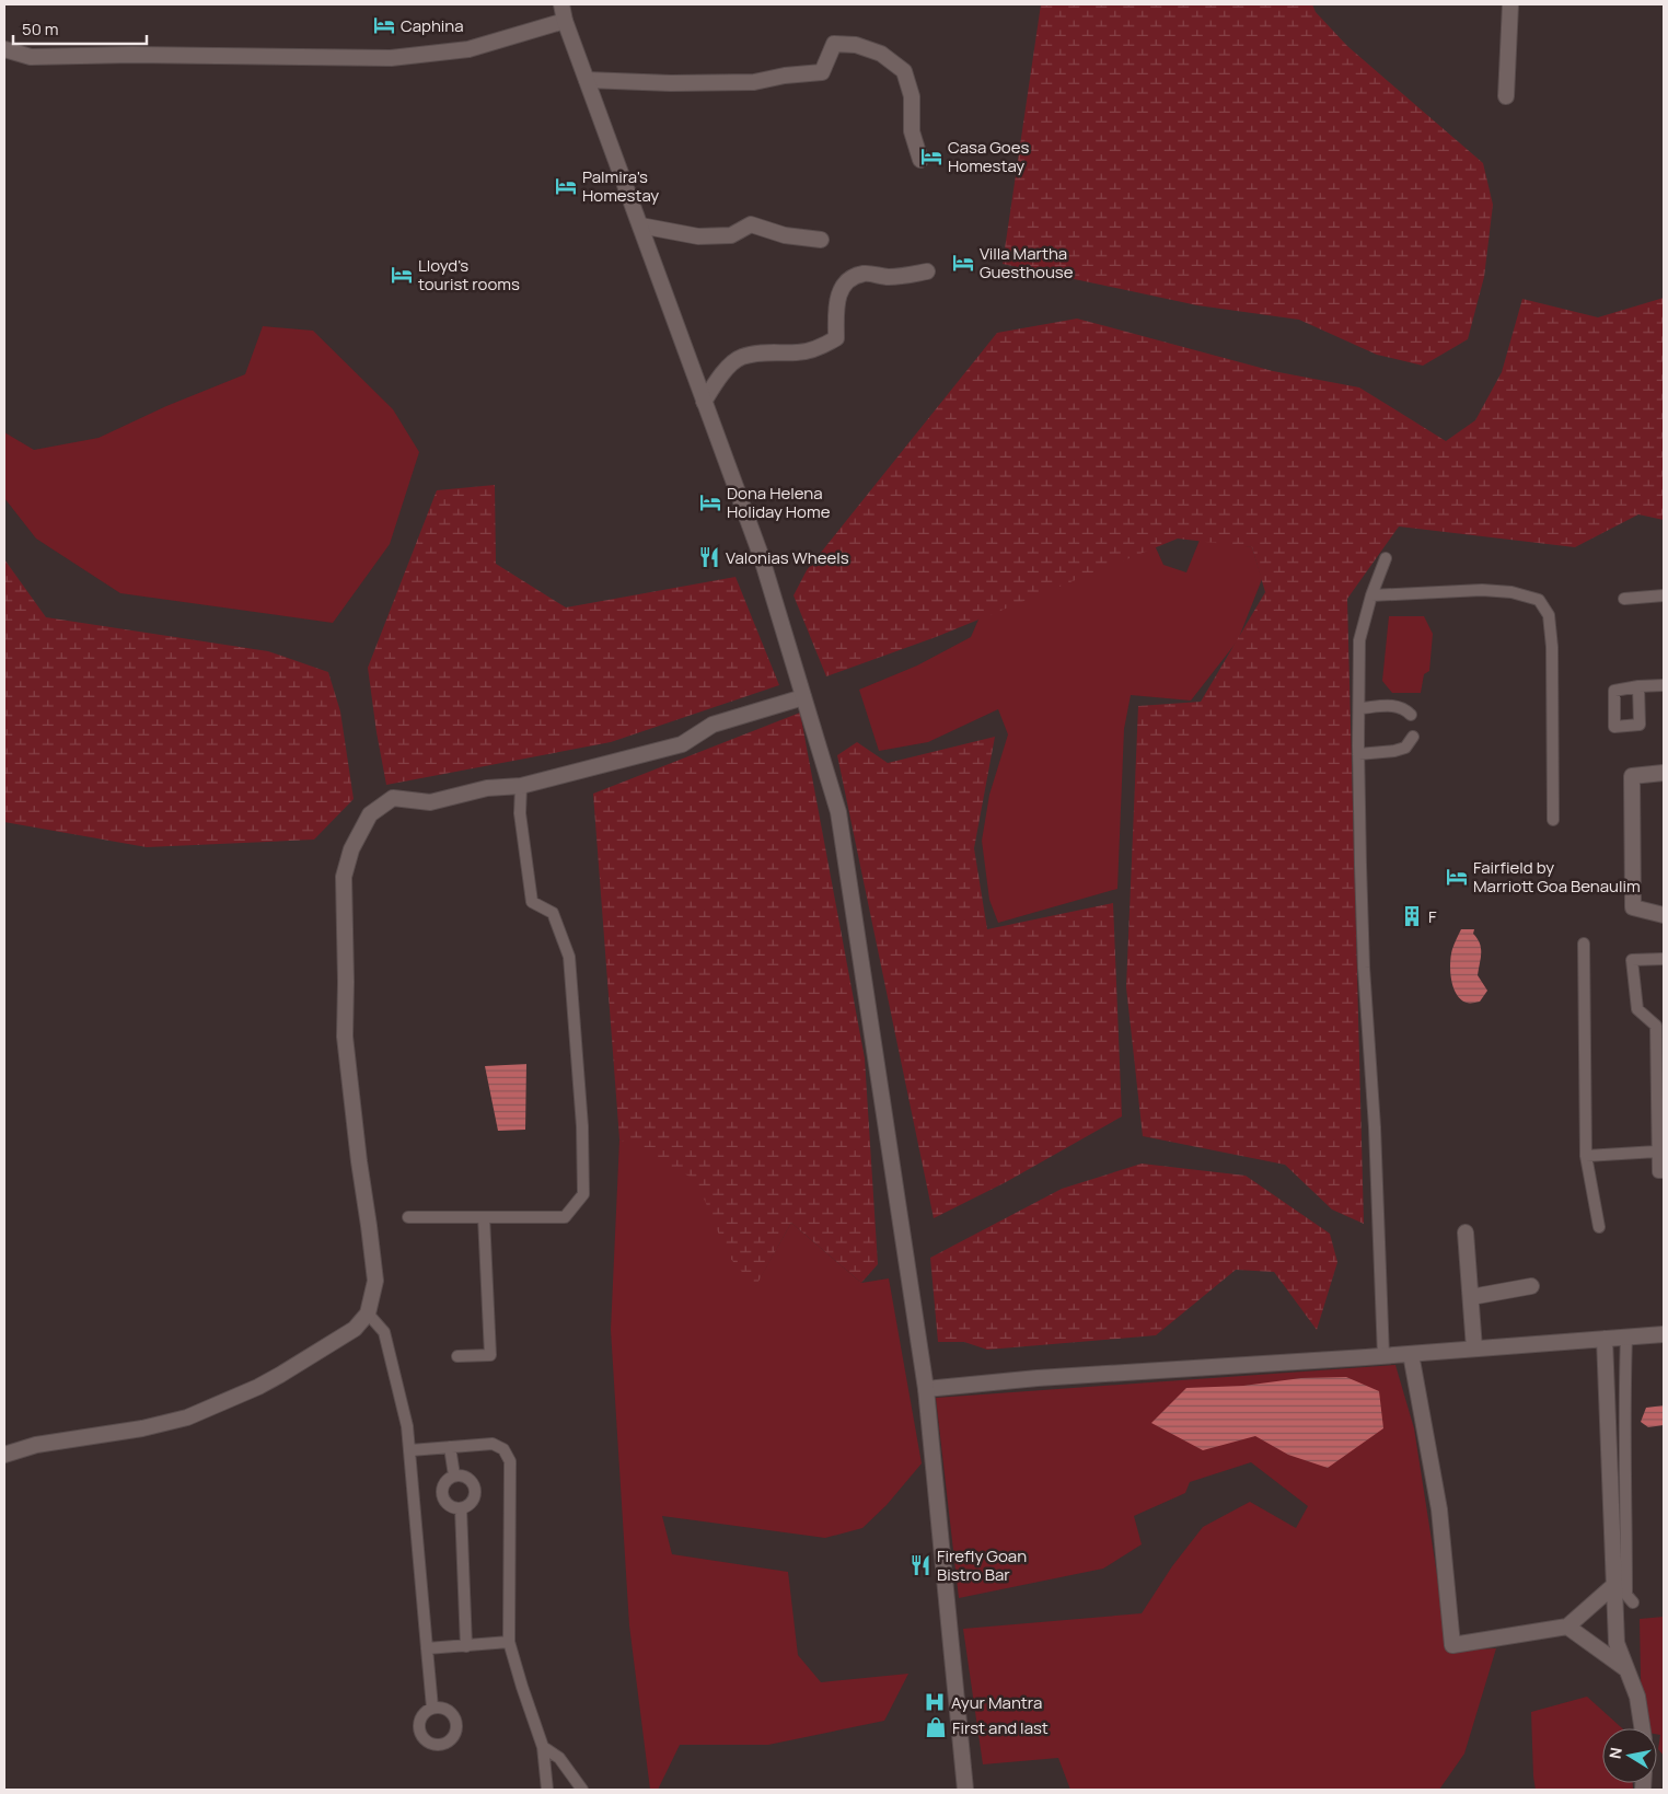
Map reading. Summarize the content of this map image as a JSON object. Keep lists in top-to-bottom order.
{
  "places": {
    "hotel": [
      "Caphina",
      "Casa Goes Homestay",
      "Palmira's Homestay",
      "Villa Martha Guesthouse",
      "Lloyd's tourist rooms",
      "Dona Helena Holiday Home",
      "Fairfield by Marriott Goa Benaulim"
    ],
    "restaurant": ["Valonias Wheels", "Firefly Goan Bistro Bar"],
    "building": ["F"],
    "hospital": ["Ayur Mantra"],
    "shop": ["First and last"]
  },
  "scale_bar": "50 m",
  "north": "left"
}
